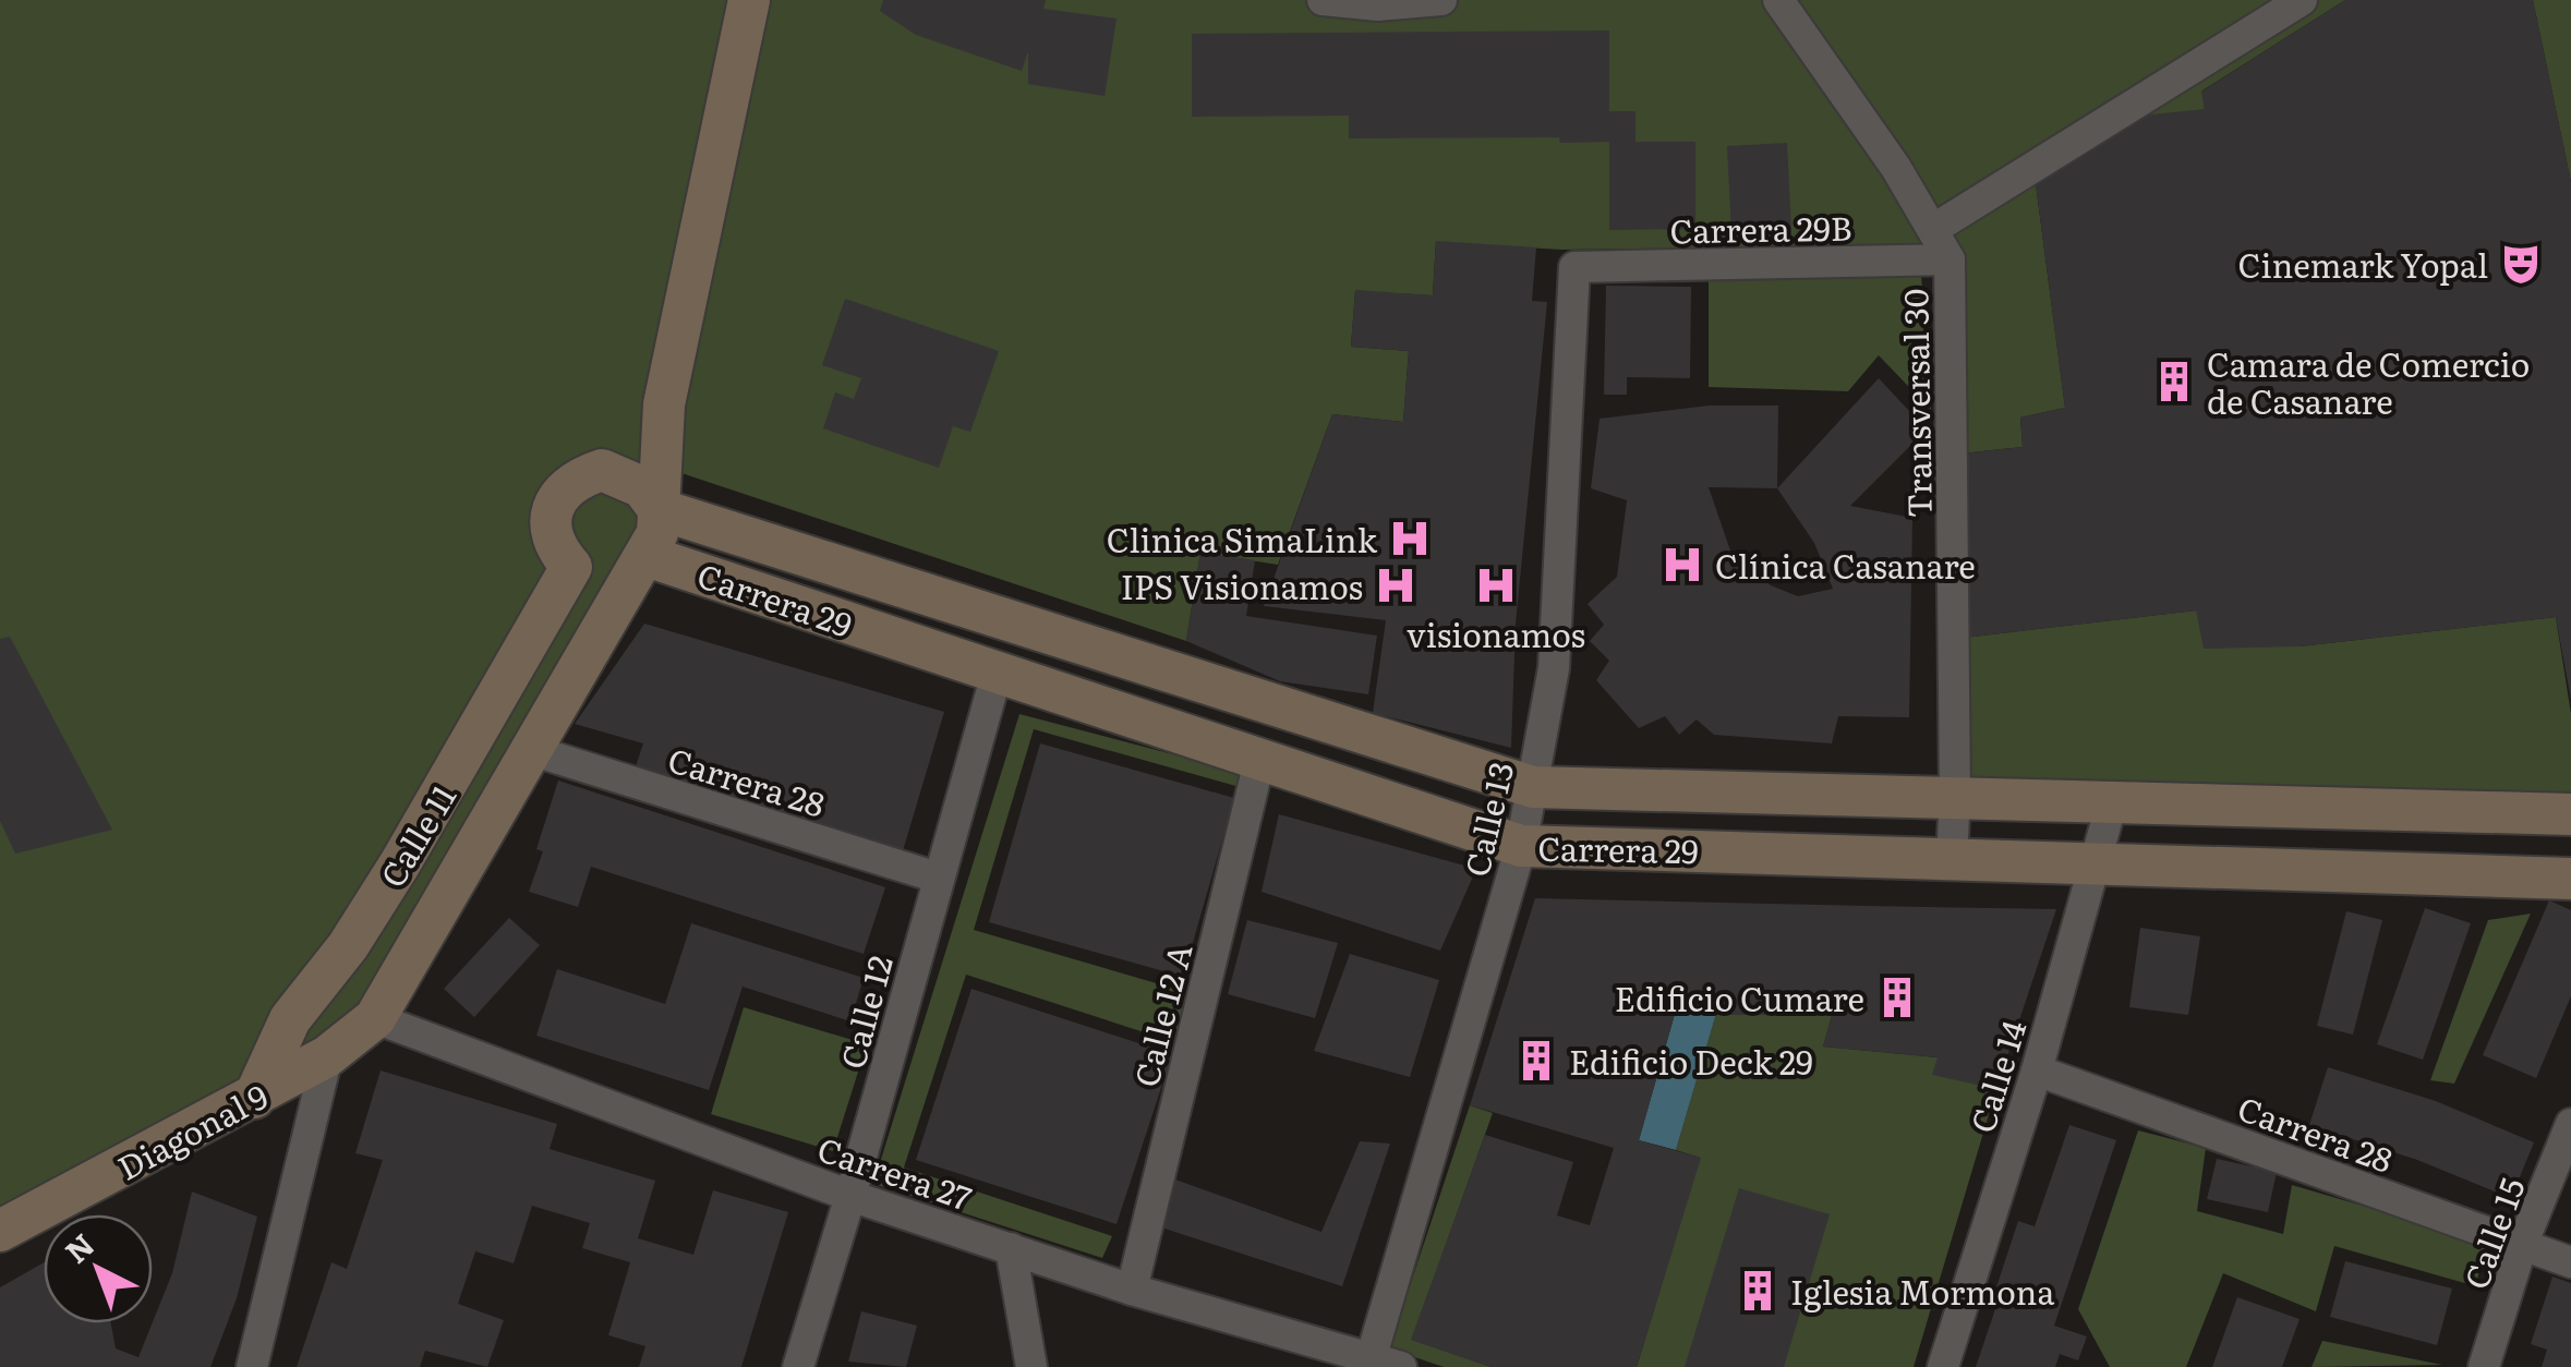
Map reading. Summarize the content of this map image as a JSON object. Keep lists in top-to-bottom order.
{
  "streets": {
    "main road": ["Carrera 29", "Calle 11", "Diagonal 9"],
    "street": [
      "Carrera 29B",
      "Transversal 30",
      "Carrera 28",
      "Calle 13",
      "Calle 12",
      "Calle 12 A",
      "Calle 14",
      "Carrera 27",
      "Calle 15"
    ]
  },
  "crossings": [
    ["Carrera 29B", "Transversal 30"],
    ["Carrera 29B", "Calle 13"],
    ["Transversal 30", "Carrera 29"],
    ["Carrera 29", "Calle 13"],
    ["Carrera 29", "Calle 11"],
    ["Carrera 29", "Calle 12"],
    ["Carrera 29", "Calle 12 A"],
    ["Carrera 29", "Calle 14"],
    ["Carrera 28", "Calle 11"],
    ["Carrera 28", "Calle 12"],
    ["Carrera 28", "Calle 14"],
    ["Carrera 28", "Calle 15"],
    ["Calle 13", "Carrera 27"],
    ["Calle 11", "Diagonal 9"],
    ["Calle 11", "Carrera 27"],
    ["Calle 12", "Carrera 27"],
    ["Calle 12 A", "Carrera 27"],
    ["Diagonal 9", "Carrera 27"]
  ],
  "places": {
    "theatre": ["Cinemark Yopal"],
    "building": [
      "Camara de Comercio de Casanare",
      "Edificio Cumare",
      "Edificio Deck 29",
      "Iglesia Mormona"
    ],
    "hospital": [
      "Clinica SimaLink",
      "Clínica Casanare",
      "IPS Visionamos",
      "visionamos"
    ]
  },
  "north": "top left"
}
